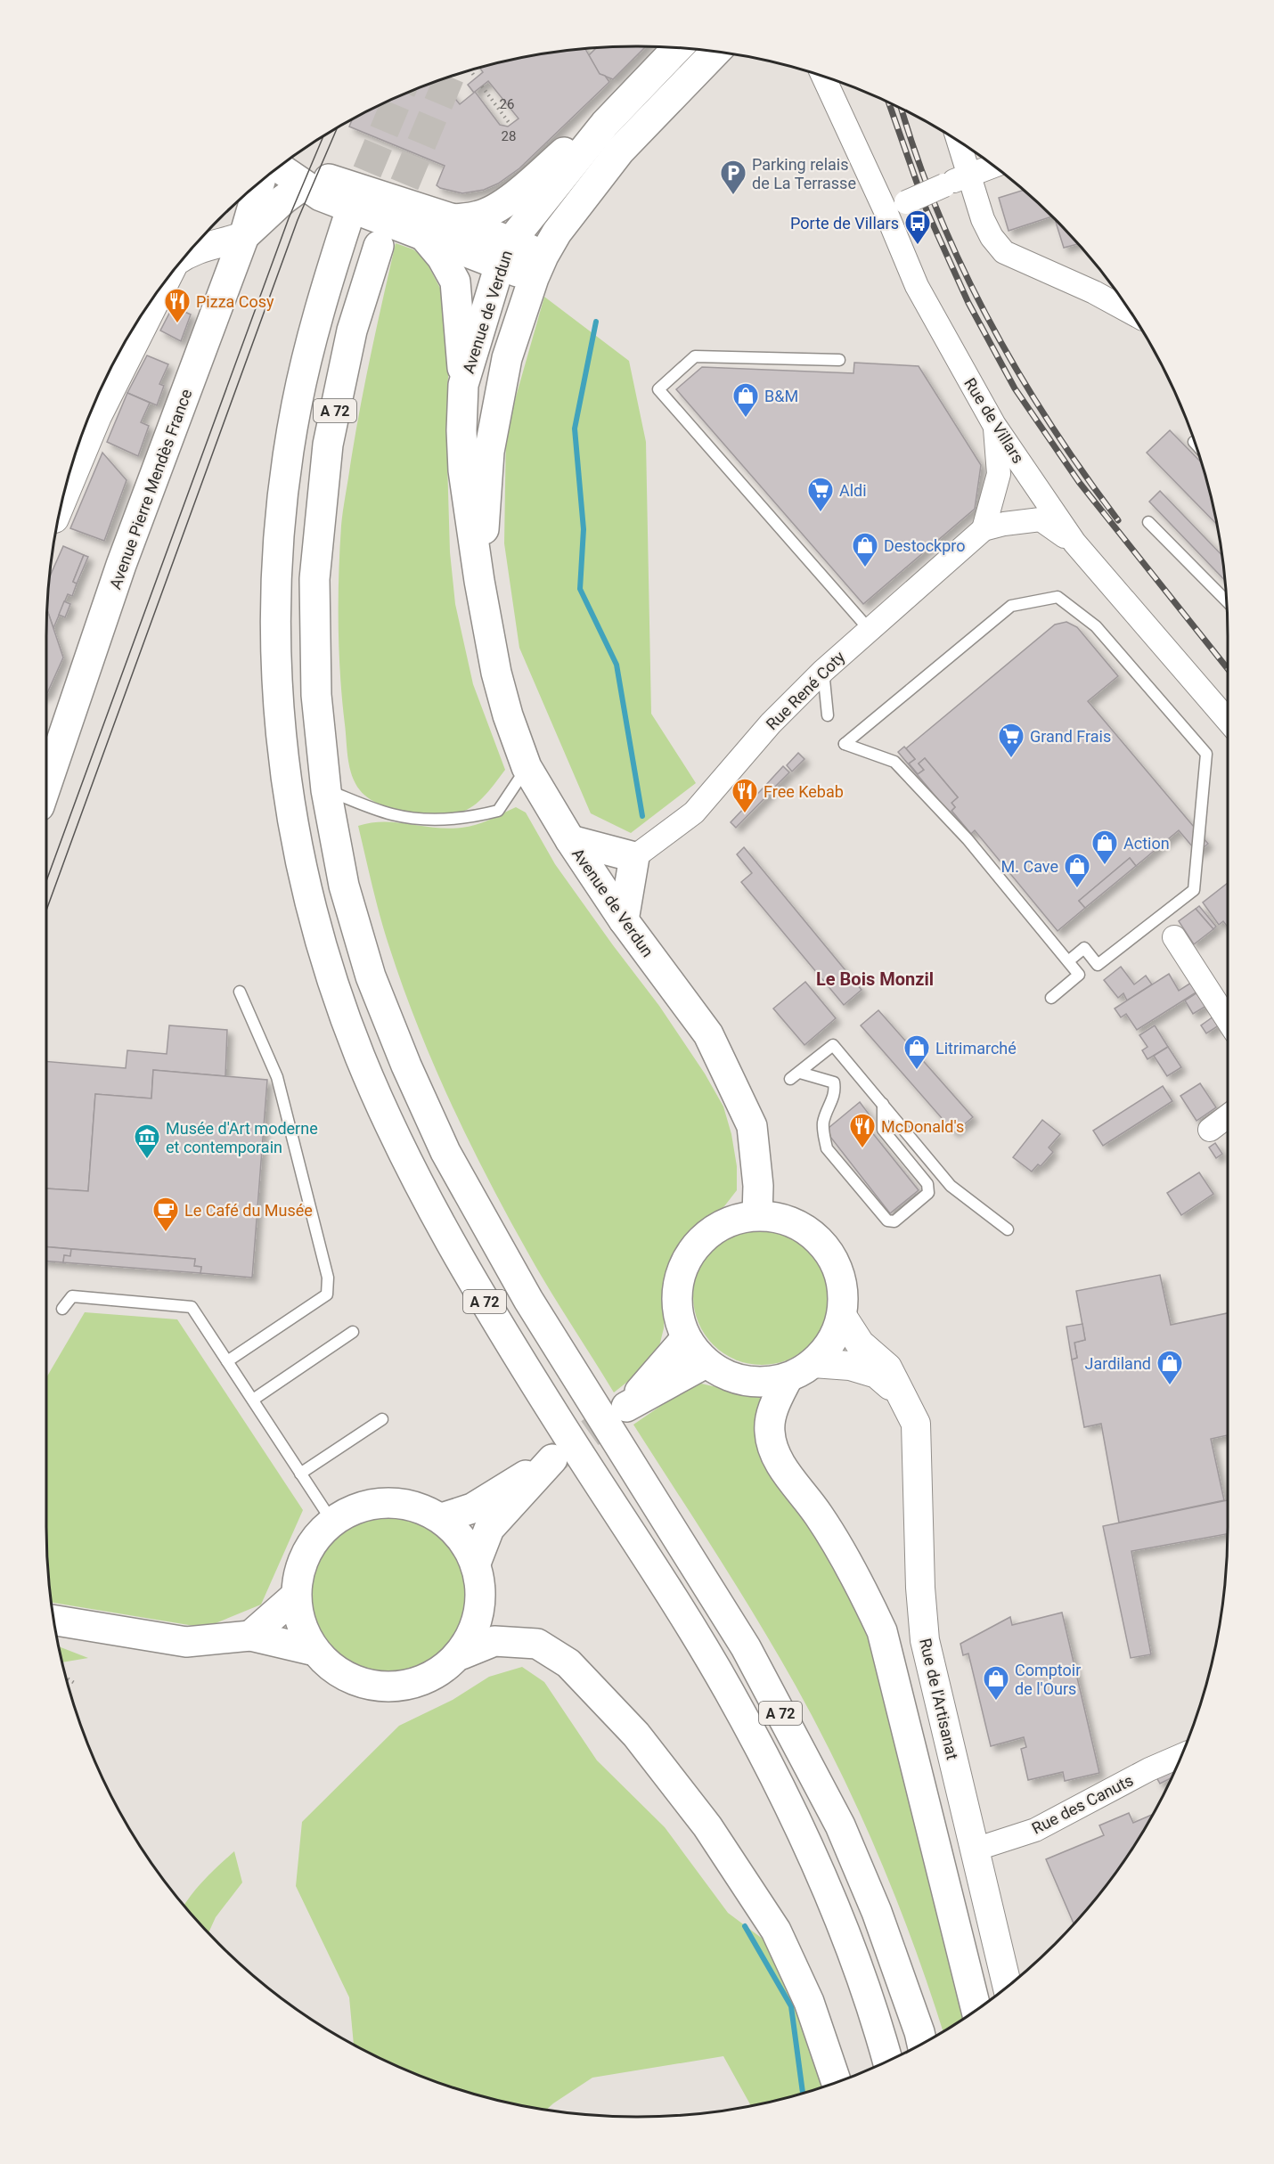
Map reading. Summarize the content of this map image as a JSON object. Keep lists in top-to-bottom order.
{
  "streets": {
    "main road": ["Avenue de Verdun", "A 72", "Avenue Pierre Mendès France"],
    "street": [
      "Rue de Villars",
      "Rue René Coty",
      "Rue de l'Artisanat",
      "Rue des Canuts"
    ]
  },
  "crossings": [
    ["Avenue de Verdun", "Rue de l'Artisanat"],
    ["Rue de Villars", "Rue René Coty"],
    ["Rue de l'Artisanat", "Rue des Canuts"]
  ],
  "districts": ["Le Bois Monzil"],
  "places": {
    "parking": ["Parking relais de La Terrasse"],
    "bus stop": ["Porte de Villars"],
    "restaurant": ["Pizza Cosy", "Free Kebab", "McDonald's"],
    "shop": [
      "B&M",
      "Destockpro",
      "Action",
      "M. Cave",
      "Litrimarché",
      "Jardiland",
      "Comptoir de l'Ours"
    ],
    "supermarket": ["Aldi", "Grand Frais"],
    "museum": ["Musée d'Art moderne et contemporain"],
    "cafe": ["Le Café du Musée"]
  },
  "house_numbers": ["26", "28"]
}
